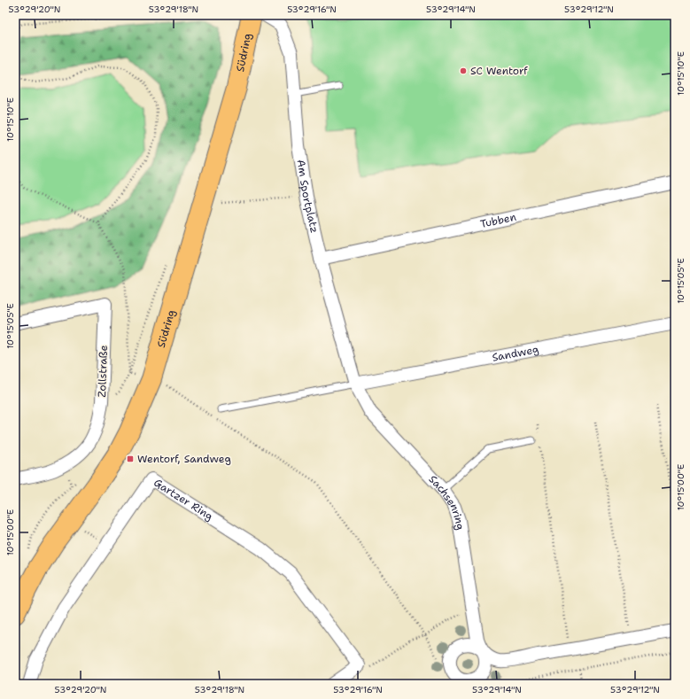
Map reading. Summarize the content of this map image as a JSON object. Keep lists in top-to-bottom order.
{
  "streets": {
    "main road": ["Südring"],
    "street": [
      "Am Sportplatz",
      "Tubben",
      "Sandweg",
      "Zollstraße",
      "Gartzer Ring",
      "Sachsenring"
    ]
  },
  "crossings": [
    ["Am Sportplatz", "Tubben"],
    ["Am Sportplatz", "Sandweg"],
    ["Am Sportplatz", "Sachsenring"],
    ["Sandweg", "Sachsenring"]
  ],
  "places": {
    "other": ["SC Wentorf"],
    "transit": ["Wentorf, Sandweg"]
  },
  "coordinates": [
    "53°29'20\"N",
    "53°29'18\"N",
    "53°29'16\"N",
    "53°29'14\"N",
    "53°29'12\"N",
    "10°15'10\"E",
    "10°15'05\"E",
    "10°15'00\"E"
  ]
}
